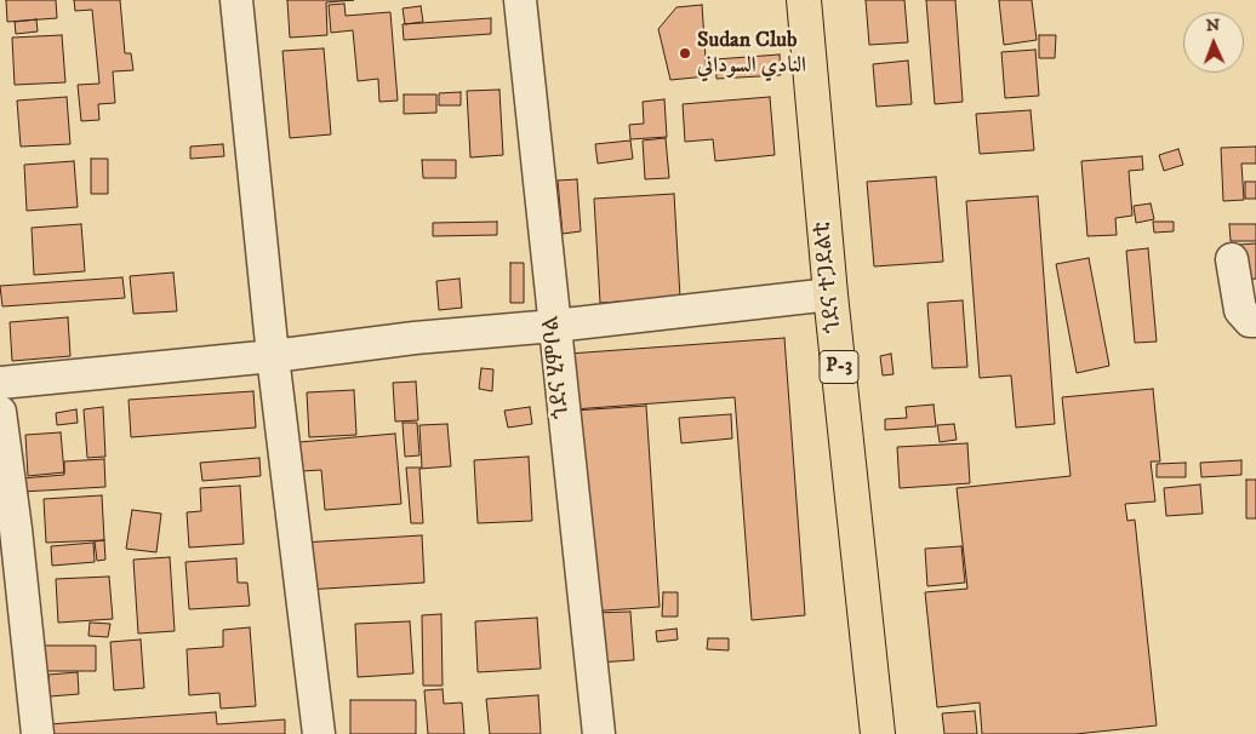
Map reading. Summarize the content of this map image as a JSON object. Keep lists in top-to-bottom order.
{
  "streets": {
    "main road": ["ጎደና ተጋደልቲ", "P-3"],
    "street": ["ጎደና ሂምቦል"]
  },
  "places": ["Sudan Club النادي السوداني"],
  "north": "top"
}
